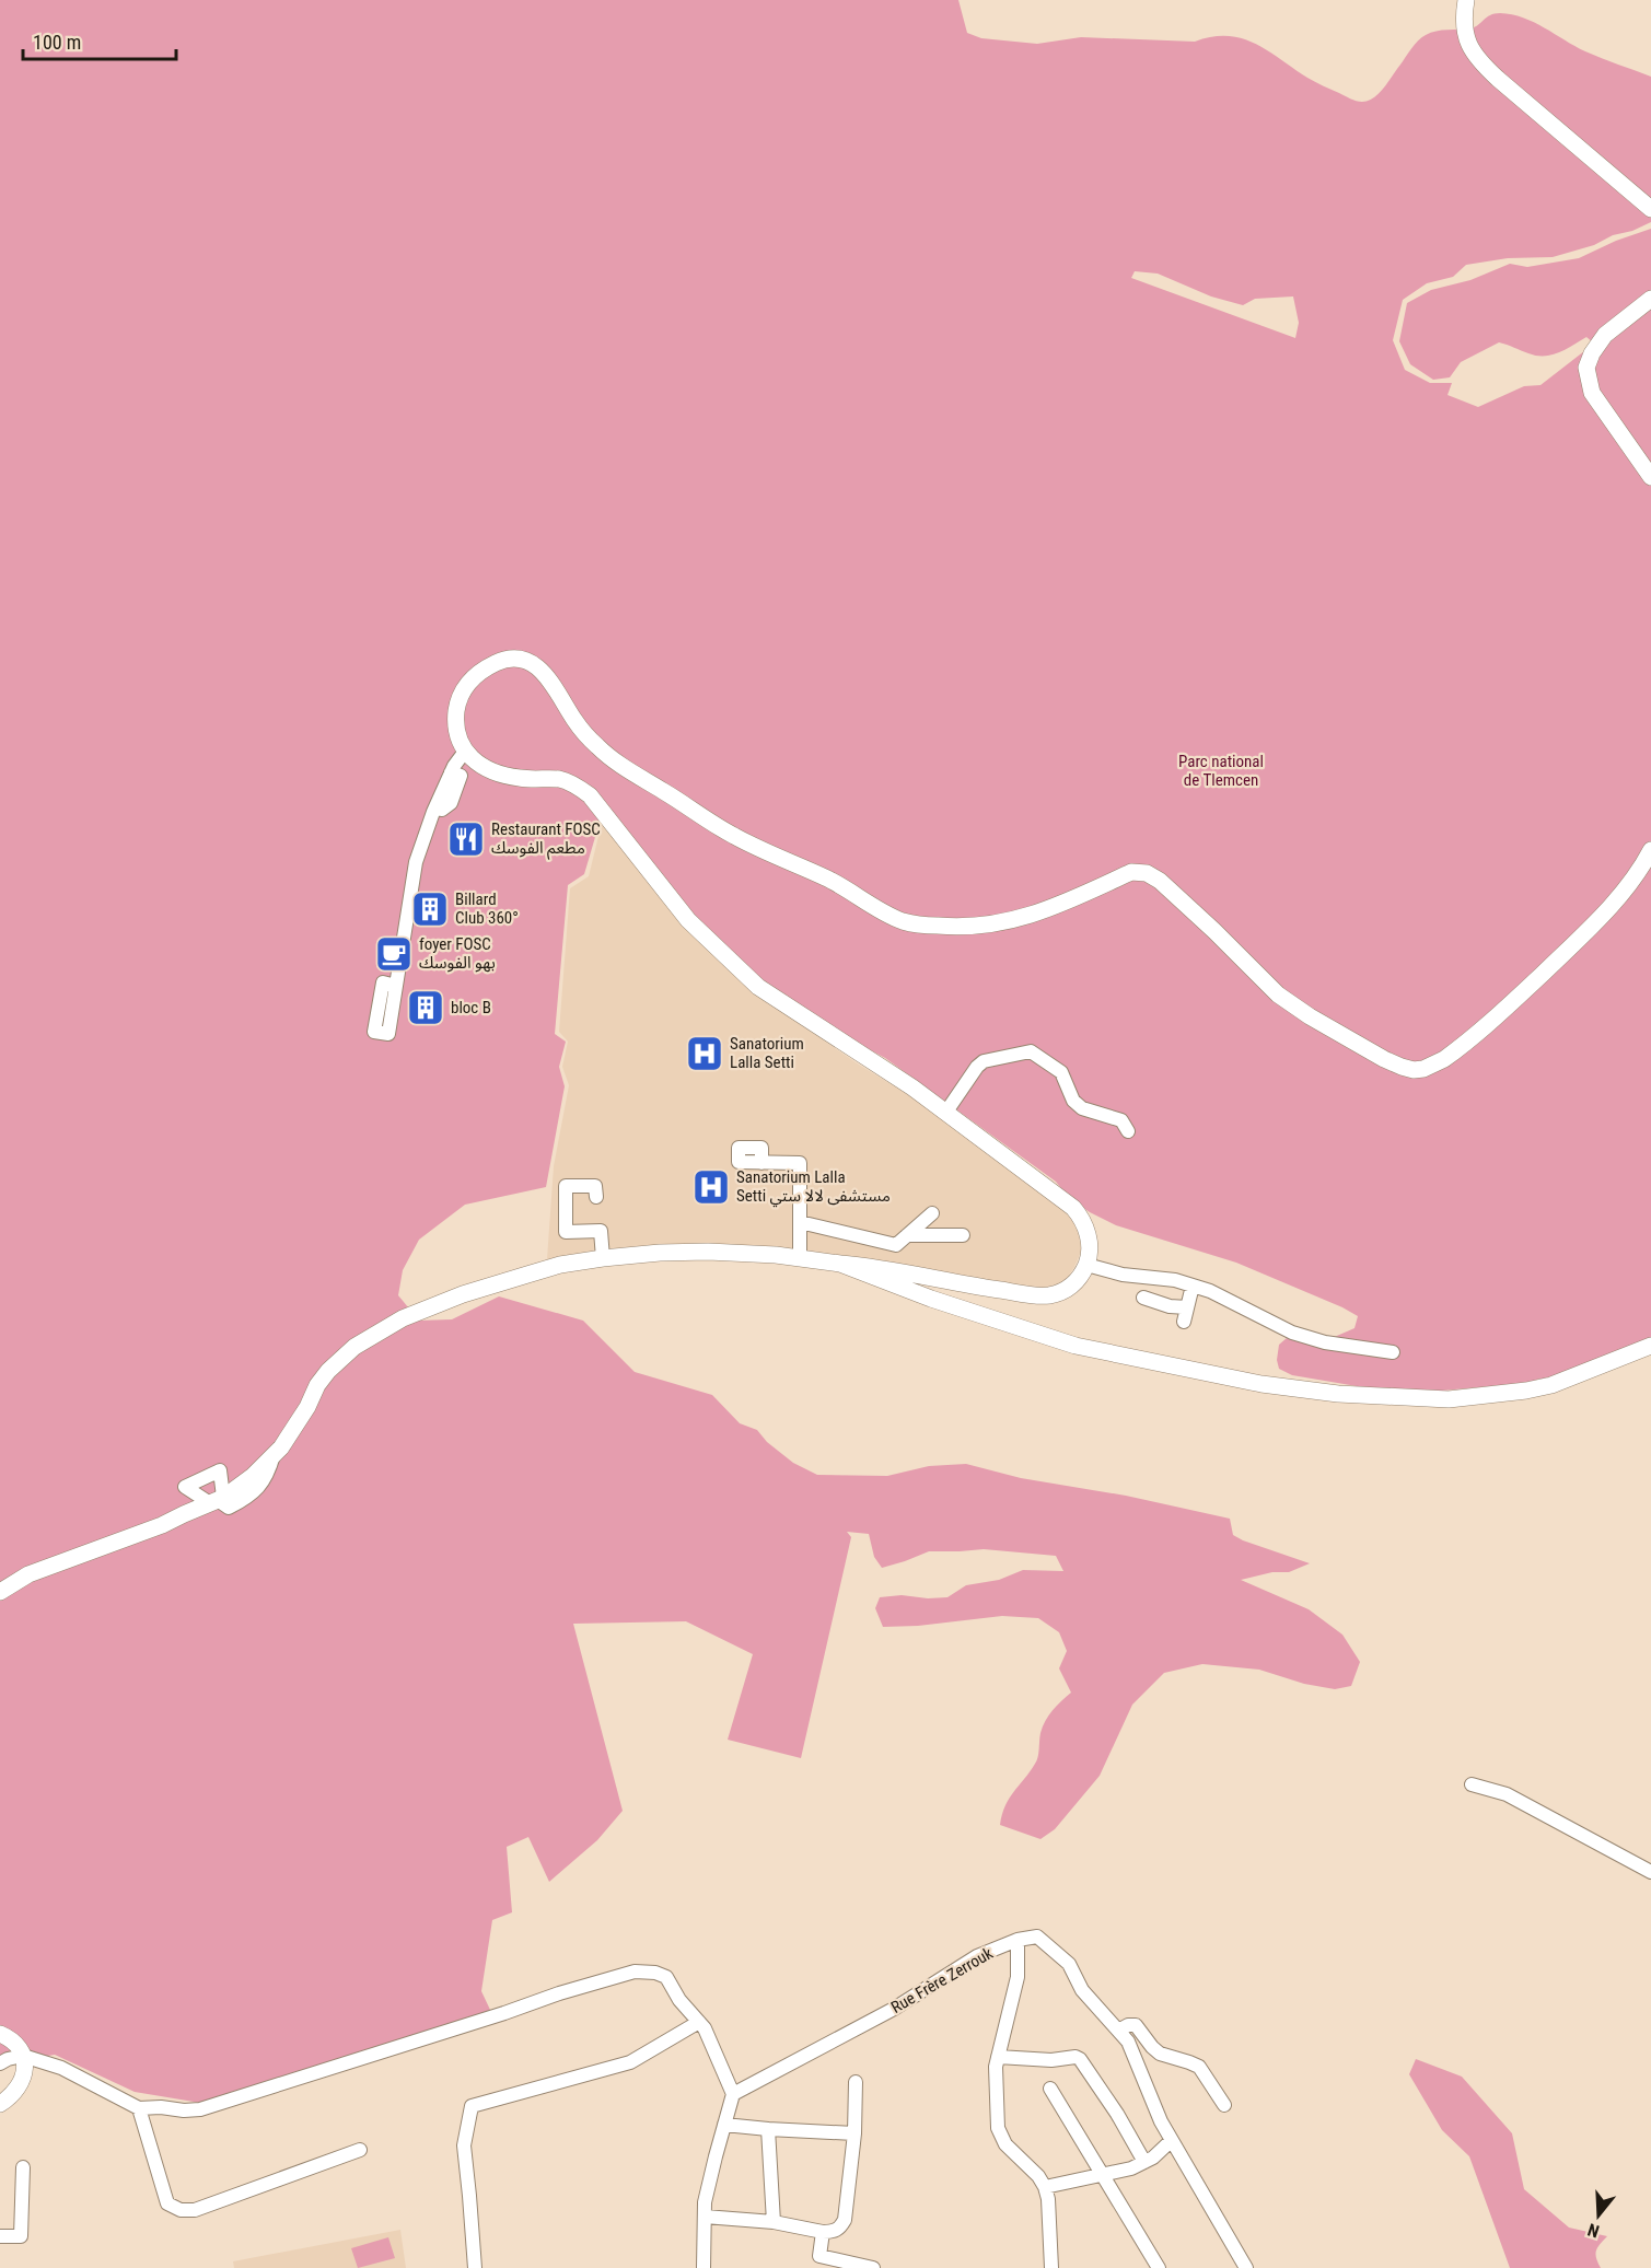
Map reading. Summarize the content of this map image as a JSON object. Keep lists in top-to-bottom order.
{
  "streets": {
    "street": ["Rue Frère Zerrouk"]
  },
  "parks": ["Parc national de Tlemcen"],
  "places": {
    "restaurant": ["Restaurant FOSC مطعم الفوسك"],
    "building": ["Billard Club 360°", "bloc B"],
    "cafe": ["foyer FOSC بهو الفوسك"],
    "hospital": ["Sanatorium Lalla Setti", "Sanatorium Lalla Setti مستشفى لالا ستي"]
  },
  "scale_bar": "100 m",
  "north": "bottom"
}
